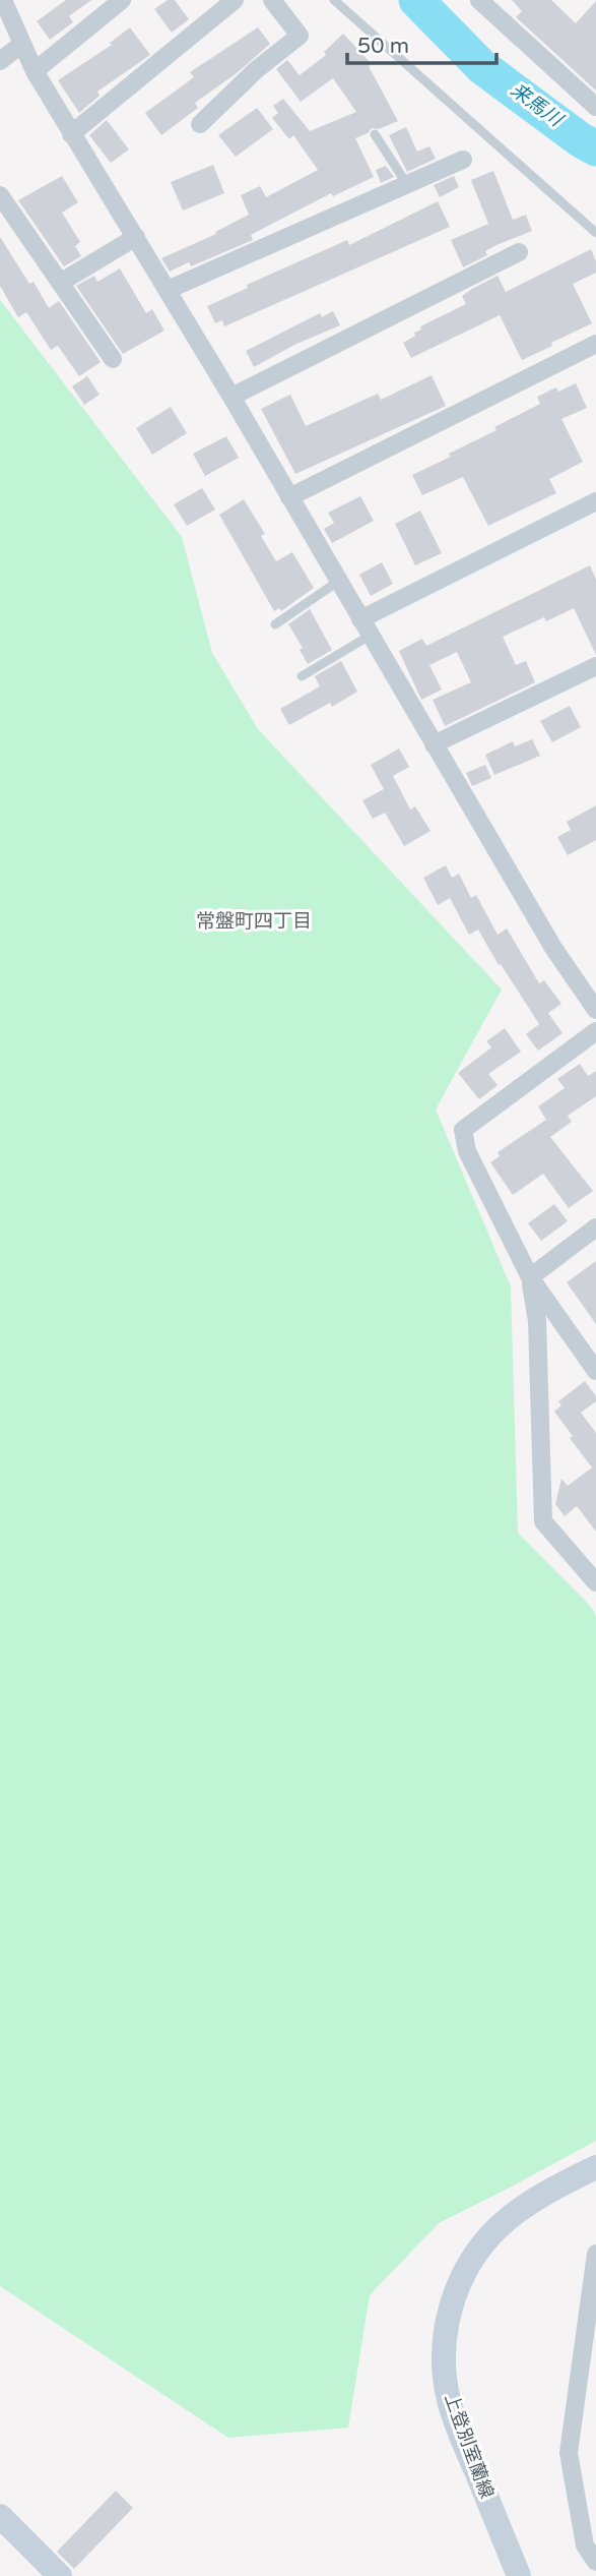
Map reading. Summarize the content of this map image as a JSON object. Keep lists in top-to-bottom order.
{
  "streets": {
    "main road": ["上登別室蘭線"]
  },
  "districts": ["常盤町四丁目"],
  "water": ["来馬川"],
  "scale_bar": "50 m"
}
